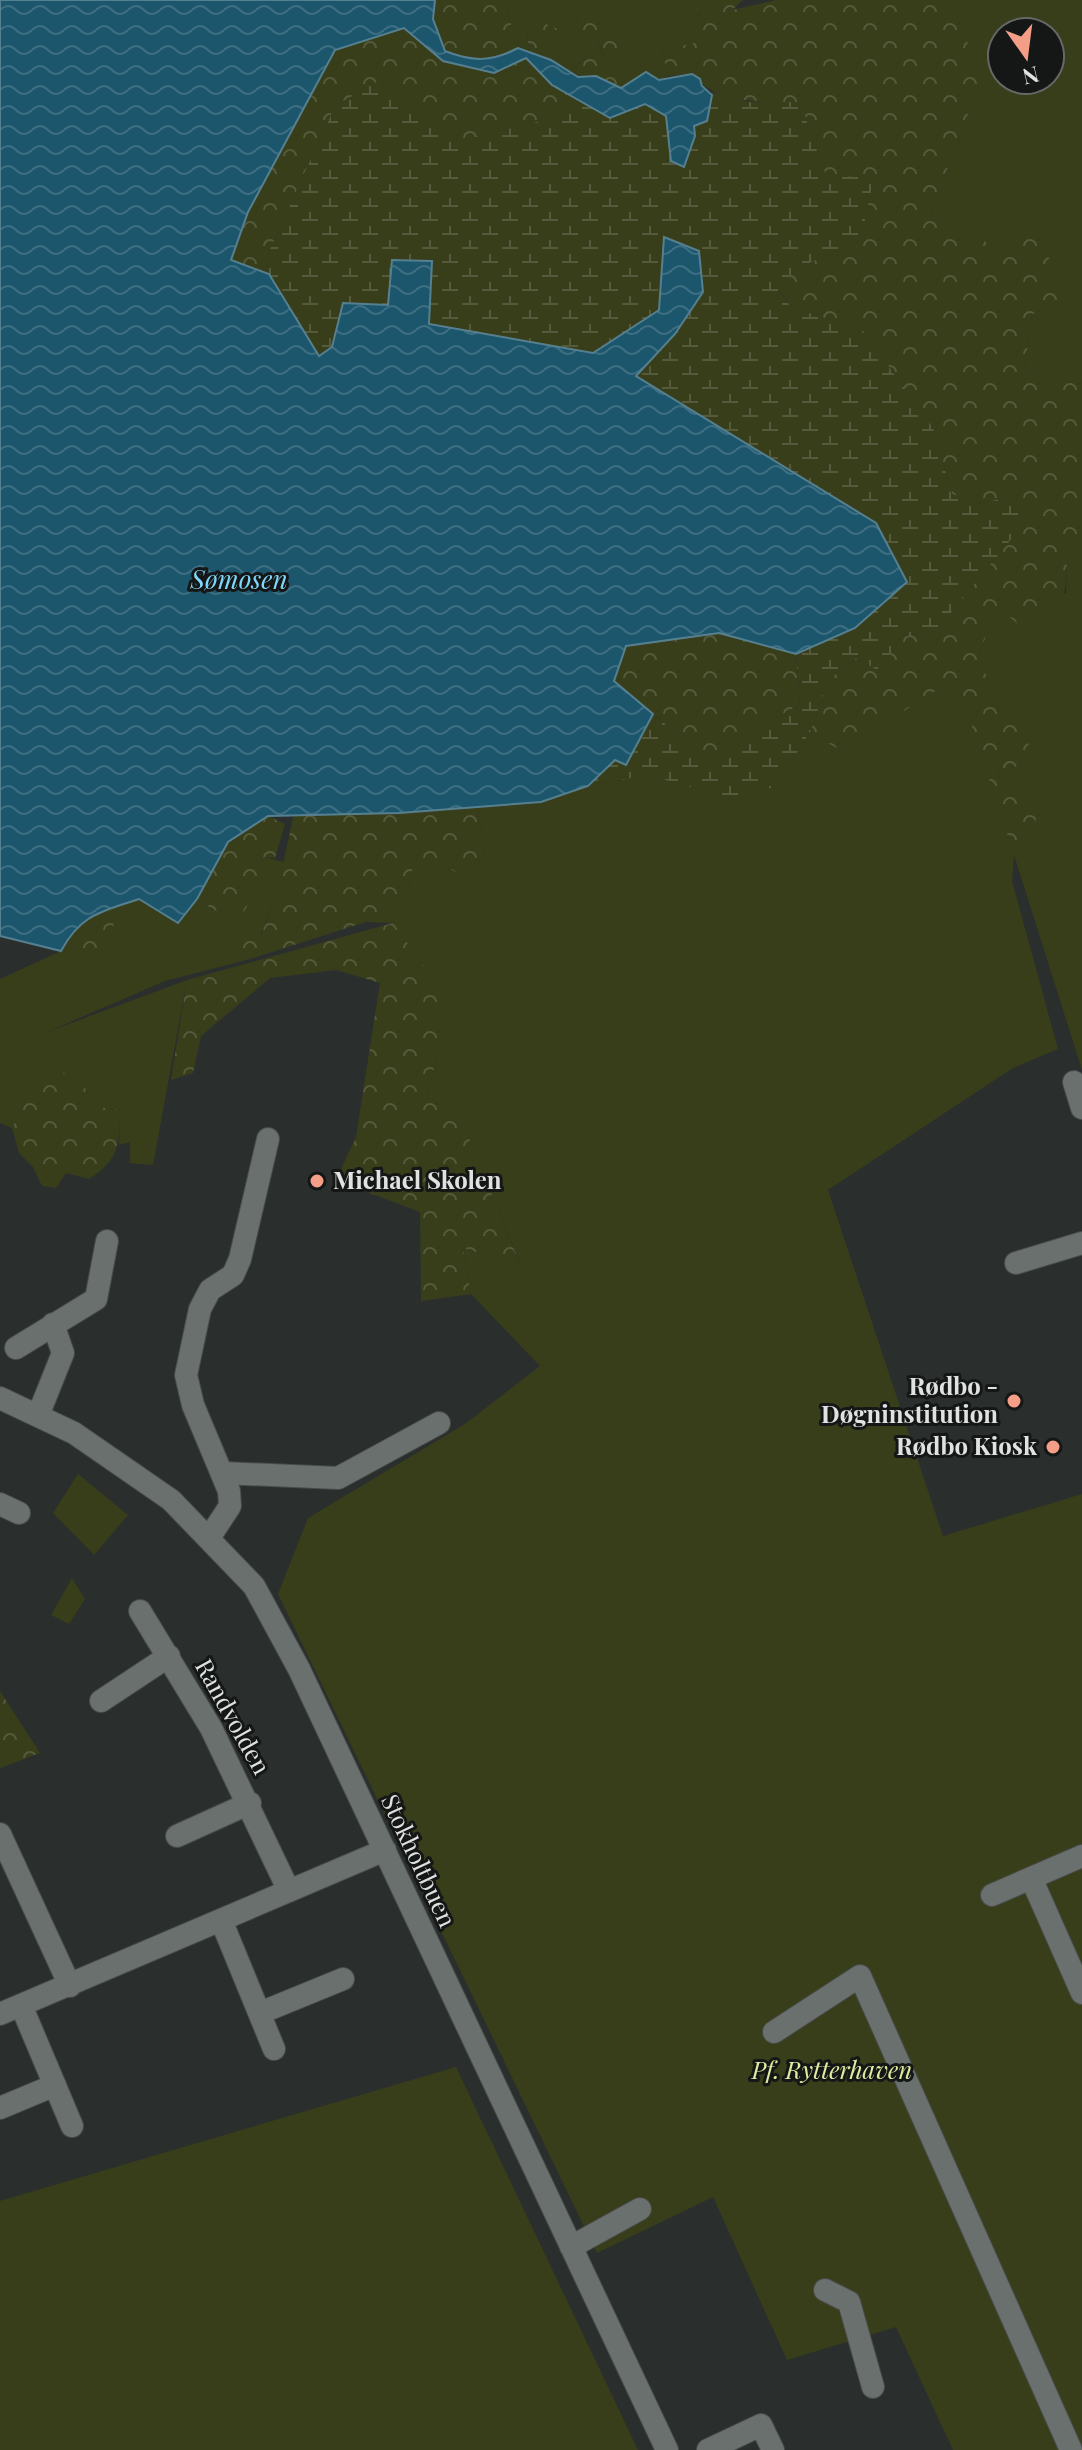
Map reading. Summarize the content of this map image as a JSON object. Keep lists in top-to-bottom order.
{
  "streets": {
    "street": ["Randvolden", "Stokholtbuen"]
  },
  "water": ["Sømosen"],
  "parks": ["Pf. Rytterhaven"],
  "places": ["Michael Skolen", "Rødbo - Døgninstitution", "Rødbo Kiosk"],
  "north": "bottom"
}
